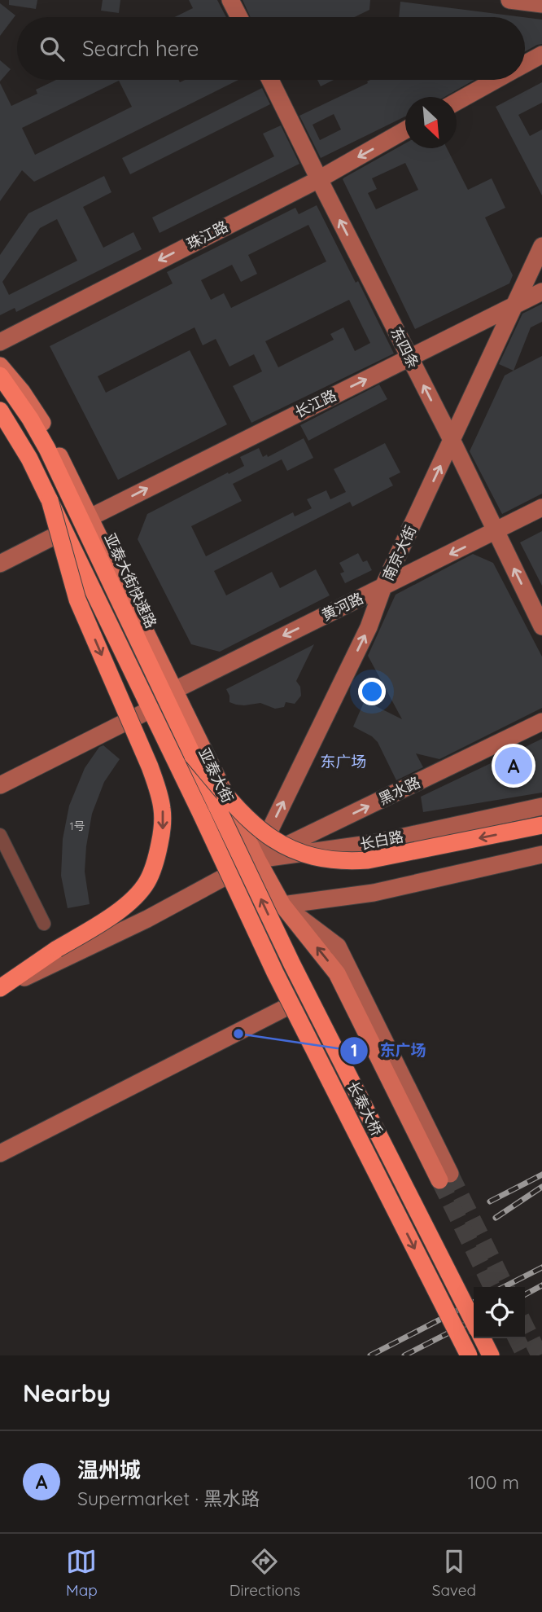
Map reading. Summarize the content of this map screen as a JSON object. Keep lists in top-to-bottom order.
{
  "streets": {
    "highway": ["亚泰大街快速路", "长泰大桥"],
    "main road": ["亚泰大街"],
    "street": [
      "珠江路",
      "东四条",
      "长江路",
      "南京大街",
      "黄河路",
      "黑水路",
      "长白路"
    ]
  },
  "crossings": [
    ["珠江路", "东四条"],
    ["东四条", "长江路"],
    ["东四条", "南京大街"],
    ["东四条", "黄河路"],
    ["长江路", "南京大街"],
    ["长江路", "亚泰大街"],
    ["南京大街", "黄河路"],
    ["南京大街", "亚泰大街"],
    ["南京大街", "黑水路"],
    ["南京大街", "长白路"],
    ["亚泰大街快速路", "长泰大桥"],
    ["黄河路", "亚泰大街"],
    ["亚泰大街", "黑水路"],
    ["亚泰大街", "长白路"],
    ["黑水路", "长白路"]
  ],
  "one_way": [
    "珠江路",
    "东四条",
    "长江路",
    "南京大街",
    "黄河路"
  ],
  "districts": ["东广场"],
  "places": ["东广场"],
  "house_numbers": ["1号"],
  "north": "bottom right",
  "page": {
    "search": "Search here",
    "pins": "A",
    "heading": "Nearby",
    "list": [
      {
        "mark": "A",
        "name": "温州城",
        "note": "Supermarket · 黑水路",
        "value": "100 m"
      }
    ],
    "nav": ["Map", "Directions", "Saved"]
  }
}
